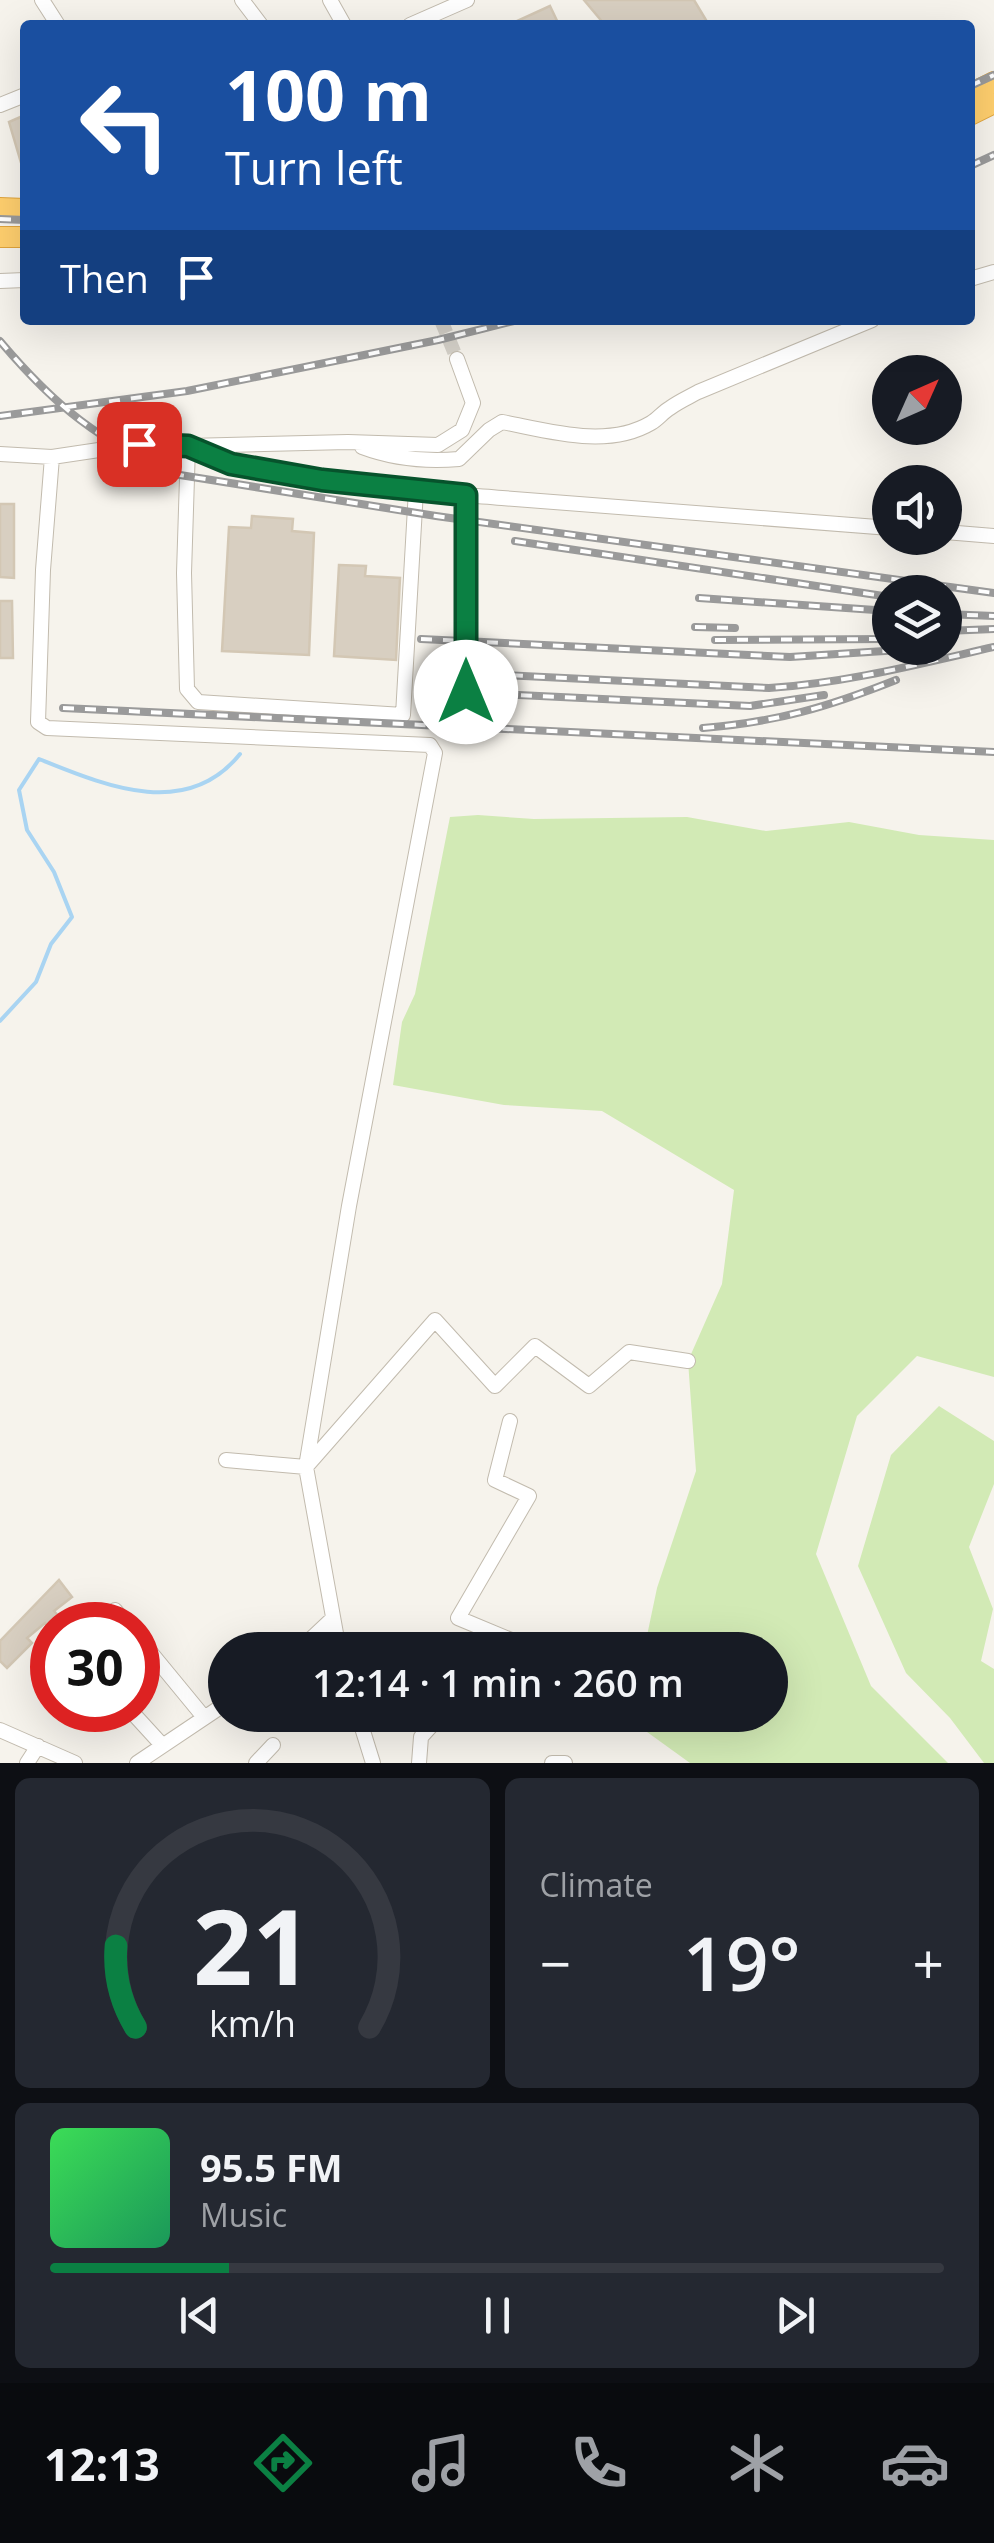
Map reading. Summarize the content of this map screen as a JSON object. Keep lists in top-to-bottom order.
{
  "north": "top right",
  "page": {
    "turn": ["100 m", "Turn left"],
    "then": "Then",
    "limit": "30",
    "trip": "12:14 · 1 min · 260 m",
    "tile": "Climate",
    "heat": ["−", "19°", "+"],
    "song": ["95.5 FM", "Music"],
    "tabs": "12:13",
    "gauge": ["21", "km/h"]
  }
}
